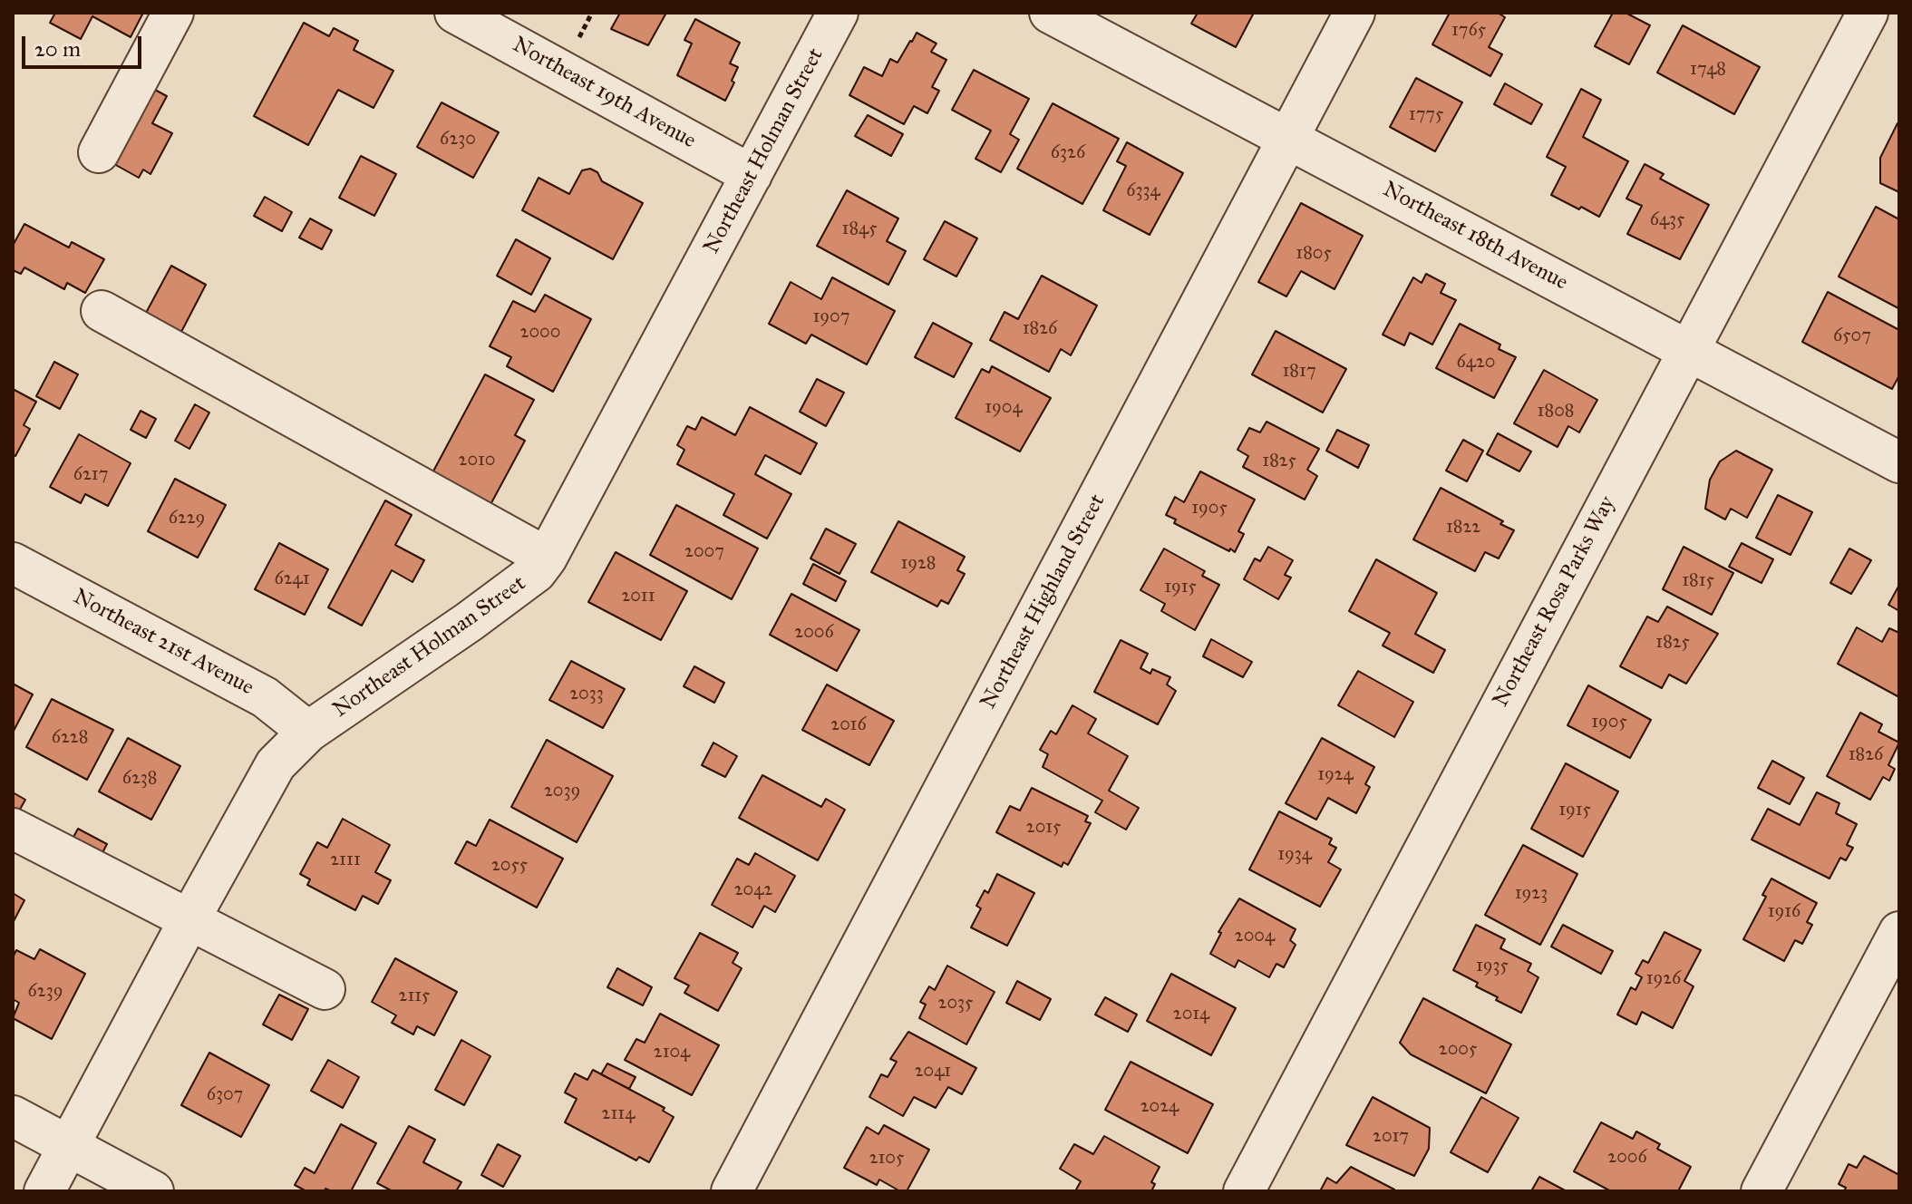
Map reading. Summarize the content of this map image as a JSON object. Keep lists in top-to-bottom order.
{
  "streets": {
    "street": [
      "Northeast 19th Avenue",
      "Northeast Holman Street",
      "Northeast 18th Avenue",
      "Northeast Highland Street",
      "Northeast Rosa Parks Way",
      "Northeast 21st Avenue"
    ]
  },
  "crossings": [
    ["Northeast 19th Avenue", "Northeast Holman Street"],
    ["Northeast Holman Street", "Northeast 21st Avenue"],
    ["Northeast 18th Avenue", "Northeast Highland Street"],
    ["Northeast 18th Avenue", "Northeast Rosa Parks Way"]
  ],
  "house_numbers": [
    "1765",
    "1748",
    "1775",
    "6230",
    "6326",
    "6334",
    "6435",
    "1845",
    "1805",
    "1907",
    "1826",
    "2000",
    "6507",
    "6420",
    "1817",
    "1904",
    "1808",
    "2010",
    "1825",
    "6217",
    "1905",
    "6229",
    "1822",
    "2007",
    "1928",
    "6241",
    "1815",
    "1915",
    "2011",
    "2006",
    "1825",
    "2033",
    "1905",
    "2016",
    "6228",
    "1826",
    "1924",
    "6238",
    "2039",
    "1915",
    "2015",
    "1934",
    "2111",
    "2055",
    "2042",
    "1923",
    "1916",
    "2004",
    "1935",
    "1926",
    "6239",
    "2115",
    "2035",
    "2014",
    "2005",
    "2104",
    "2041",
    "6307",
    "2024",
    "2114",
    "2017",
    "2006",
    "2105"
  ],
  "scale_bar": "20 m"
}
